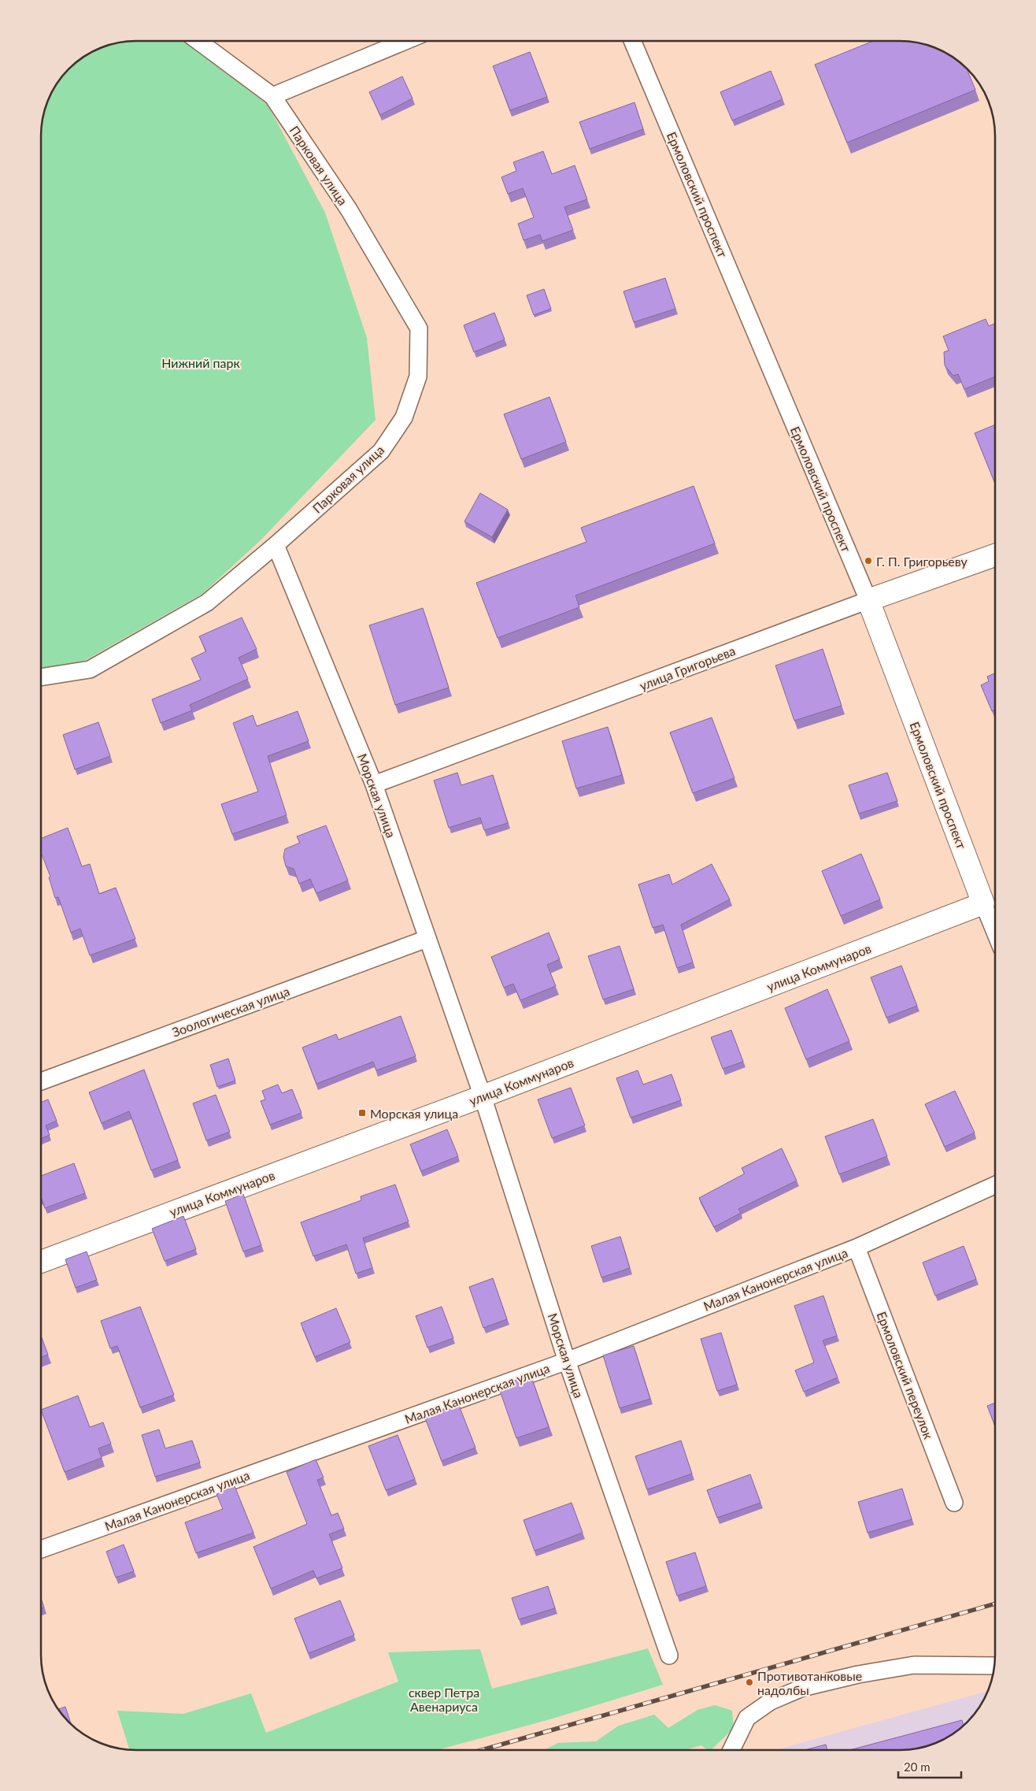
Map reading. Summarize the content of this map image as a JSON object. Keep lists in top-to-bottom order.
{
  "streets": {
    "street": [
      "Парковая улица",
      "Ермоловский проспект",
      "улица Григорьева",
      "Морская улица",
      "улица Коммунаров",
      "Зоологическая улица",
      "Малая Канонерская улица",
      "Ермоловский переулок"
    ]
  },
  "crossings": [
    ["Парковая улица", "Морская улица"],
    ["Ермоловский проспект", "улица Григорьева"],
    ["Ермоловский проспект", "улица Коммунаров"],
    ["улица Григорьева", "Морская улица"],
    ["Морская улица", "улица Коммунаров"],
    ["Морская улица", "Зоологическая улица"],
    ["Морская улица", "Малая Канонерская улица"],
    ["Малая Канонерская улица", "Ермоловский переулок"]
  ],
  "parks": ["Нижний парк", "сквер Петра Авенариуса"],
  "places": {
    "other": ["Г. П. Григорьеву", "Противотанковые надолбы"],
    "transit": ["Морская улица"]
  },
  "scale_bar": "20 m"
}
